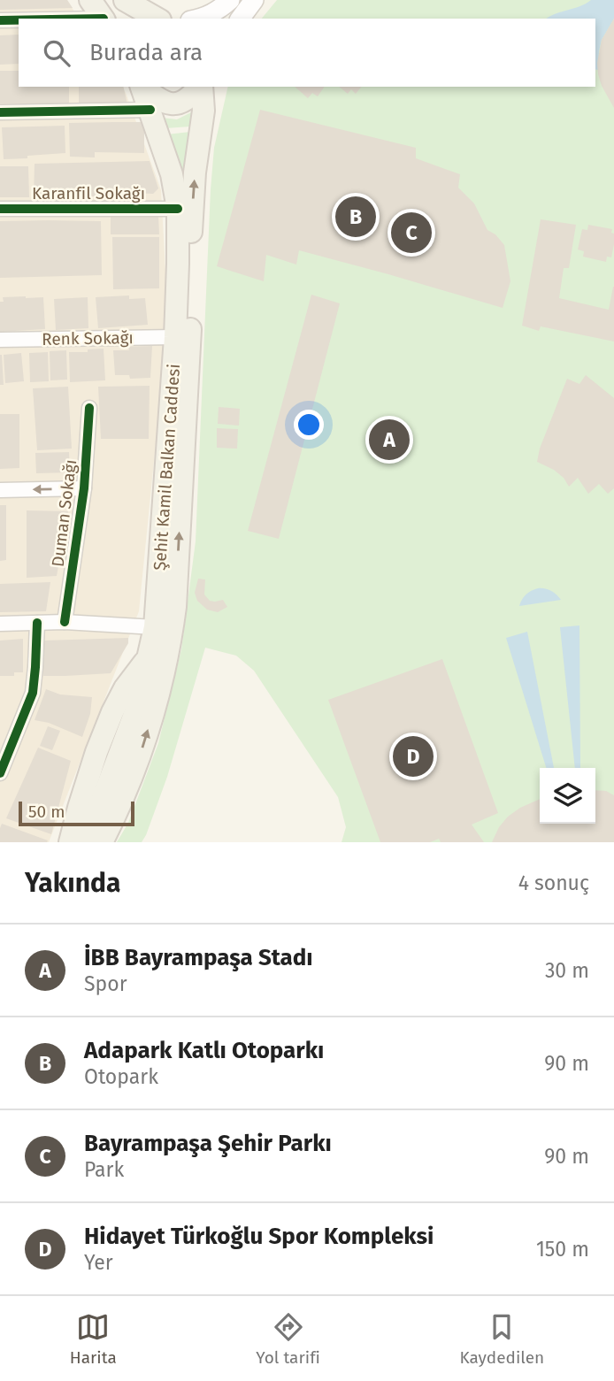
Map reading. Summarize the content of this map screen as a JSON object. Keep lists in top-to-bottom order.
{
  "streets": {
    "main road": ["Şehit Kamil Balkan Caddesi"],
    "street": ["Karanfil Sokağı", "Renk Sokağı", "Duman Sokağı"]
  },
  "crossings": [
    ["Karanfil Sokağı", "Şehit Kamil Balkan Caddesi"],
    ["Renk Sokağı", "Şehit Kamil Balkan Caddesi"]
  ],
  "scale_bar": "50 m",
  "page": {
    "search": "Burada ara",
    "pins": [
      "B",
      "C",
      "A",
      "D"
    ],
    "scale": "50 m",
    "heading": ["Yakında", "4 sonuç"],
    "list": [
      {
        "mark": "A",
        "name": "İBB Bayrampaşa Stadı",
        "note": "Spor",
        "value": "30 m"
      },
      {
        "mark": "B",
        "name": "Adapark Katlı Otoparkı",
        "note": "Otopark",
        "value": "90 m"
      },
      {
        "mark": "C",
        "name": "Bayrampaşa Şehir Parkı",
        "note": "Park",
        "value": "90 m"
      },
      {
        "mark": "D",
        "name": "Hidayet Türkoğlu Spor Kompleksi",
        "note": "Yer",
        "value": "150 m"
      }
    ],
    "nav": ["Harita", "Yol tarifi", "Kaydedilen"]
  }
}
